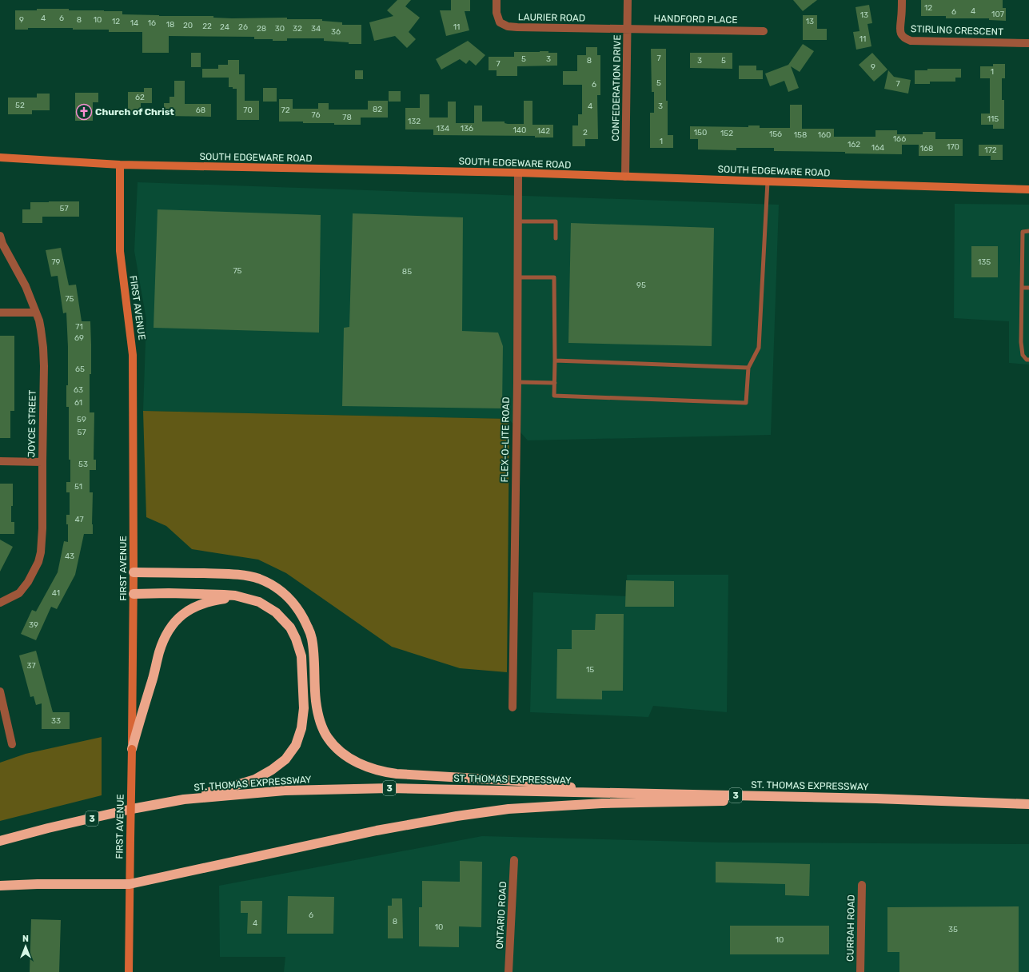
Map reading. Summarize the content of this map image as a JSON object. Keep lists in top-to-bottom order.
{
  "streets": {
    "highway": ["ST. THOMAS EXPRESSWAY", "3"],
    "main road": ["SOUTH EDGEWARE ROAD", "FIRST AVENUE"],
    "street": [
      "LAURIER ROAD",
      "HANDFORD PLACE",
      "STIRLING CRESCENT",
      "CONFEDERATION DRIVE",
      "JOYCE STREET",
      "FLEX-O-LITE ROAD",
      "ONTARIO ROAD",
      "CURRAH ROAD"
    ]
  },
  "crossings": [
    ["LAURIER ROAD", "HANDFORD PLACE"],
    ["LAURIER ROAD", "CONFEDERATION DRIVE"],
    ["HANDFORD PLACE", "CONFEDERATION DRIVE"],
    ["CONFEDERATION DRIVE", "SOUTH EDGEWARE ROAD"],
    ["SOUTH EDGEWARE ROAD", "FIRST AVENUE"],
    ["SOUTH EDGEWARE ROAD", "FLEX-O-LITE ROAD"]
  ],
  "places": {
    "church": ["Church of Christ"]
  },
  "house_numbers": [
    "12",
    "4",
    "6",
    "107",
    "13",
    "4",
    "6",
    "9",
    "8",
    "10",
    "12",
    "13",
    "14",
    "16",
    "18",
    "20",
    "22",
    "24",
    "26",
    "11",
    "28",
    "30",
    "32",
    "34",
    "36",
    "11",
    "7",
    "5",
    "3",
    "8",
    "3",
    "5",
    "7",
    "9",
    "1",
    "5",
    "7",
    "6",
    "62",
    "52",
    "4",
    "3",
    "82",
    "68",
    "70",
    "72",
    "76",
    "78",
    "115",
    "132",
    "134",
    "136",
    "140",
    "142",
    "2",
    "150",
    "152",
    "156",
    "158",
    "160",
    "166",
    "1",
    "162",
    "170",
    "164",
    "168",
    "172",
    "57",
    "79",
    "135",
    "75",
    "85",
    "95",
    "75",
    "71",
    "69",
    "65",
    "63",
    "61",
    "59",
    "57",
    "53",
    "51",
    "47",
    "43",
    "41",
    "39",
    "37",
    "15",
    "33",
    "6",
    "8",
    "4",
    "10",
    "35",
    "10"
  ],
  "north": "top"
}
